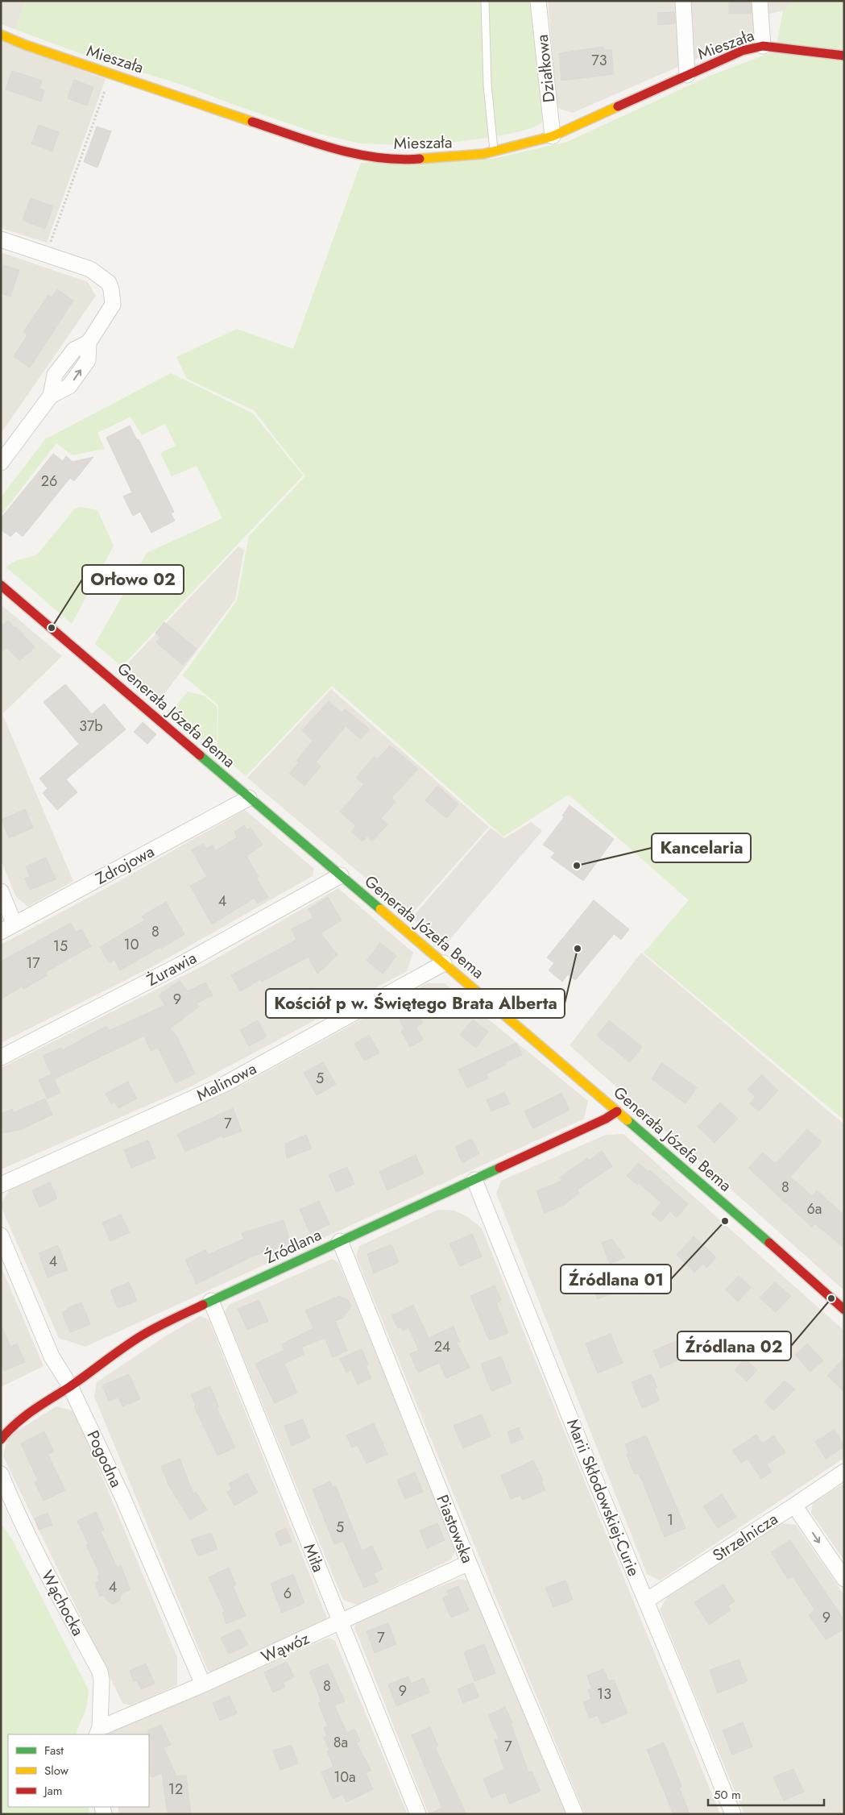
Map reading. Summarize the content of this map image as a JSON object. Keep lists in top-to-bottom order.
{
  "streets": {
    "street": [
      "Mieszała",
      "Działkowa",
      "Generała Józefa Bema",
      "Zdrojowa",
      "Żurawia",
      "Malinowa",
      "Źródlana",
      "Pogodna",
      "Marii Skłodowskiej-Curie",
      "Piastowska",
      "Strzelnicza",
      "Miła",
      "Wąchocka",
      "Wąwóz"
    ]
  },
  "crossings": [
    ["Mieszała", "Działkowa"],
    ["Generała Józefa Bema", "Zdrojowa"],
    ["Generała Józefa Bema", "Żurawia"],
    ["Generała Józefa Bema", "Malinowa"],
    ["Generała Józefa Bema", "Źródlana"],
    ["Źródlana", "Pogodna"],
    ["Źródlana", "Marii Skłodowskiej-Curie"],
    ["Źródlana", "Piastowska"],
    ["Źródlana", "Miła"],
    ["Pogodna", "Wąwóz"],
    ["Marii Skłodowskiej-Curie", "Strzelnicza"],
    ["Piastowska", "Wąwóz"],
    ["Miła", "Wąwóz"],
    ["Wąchocka", "Wąwóz"]
  ],
  "places": [
    "Orłowo 02",
    "Kancelaria",
    "Kościół p w. Świętego Brata Alberta",
    "Źródlana 01",
    "Źródlana 02"
  ],
  "house_numbers": [
    "73",
    "26",
    "37b",
    "4",
    "8",
    "10",
    "15",
    "17",
    "9",
    "5",
    "7",
    "8",
    "6a",
    "4",
    "24",
    "1",
    "5",
    "4",
    "6",
    "9",
    "7",
    "8",
    "9",
    "13",
    "8a",
    "7",
    "10a",
    "12"
  ],
  "legend": ["Fast", "Slow", "Jam"],
  "scale_bar": "50 m"
}
